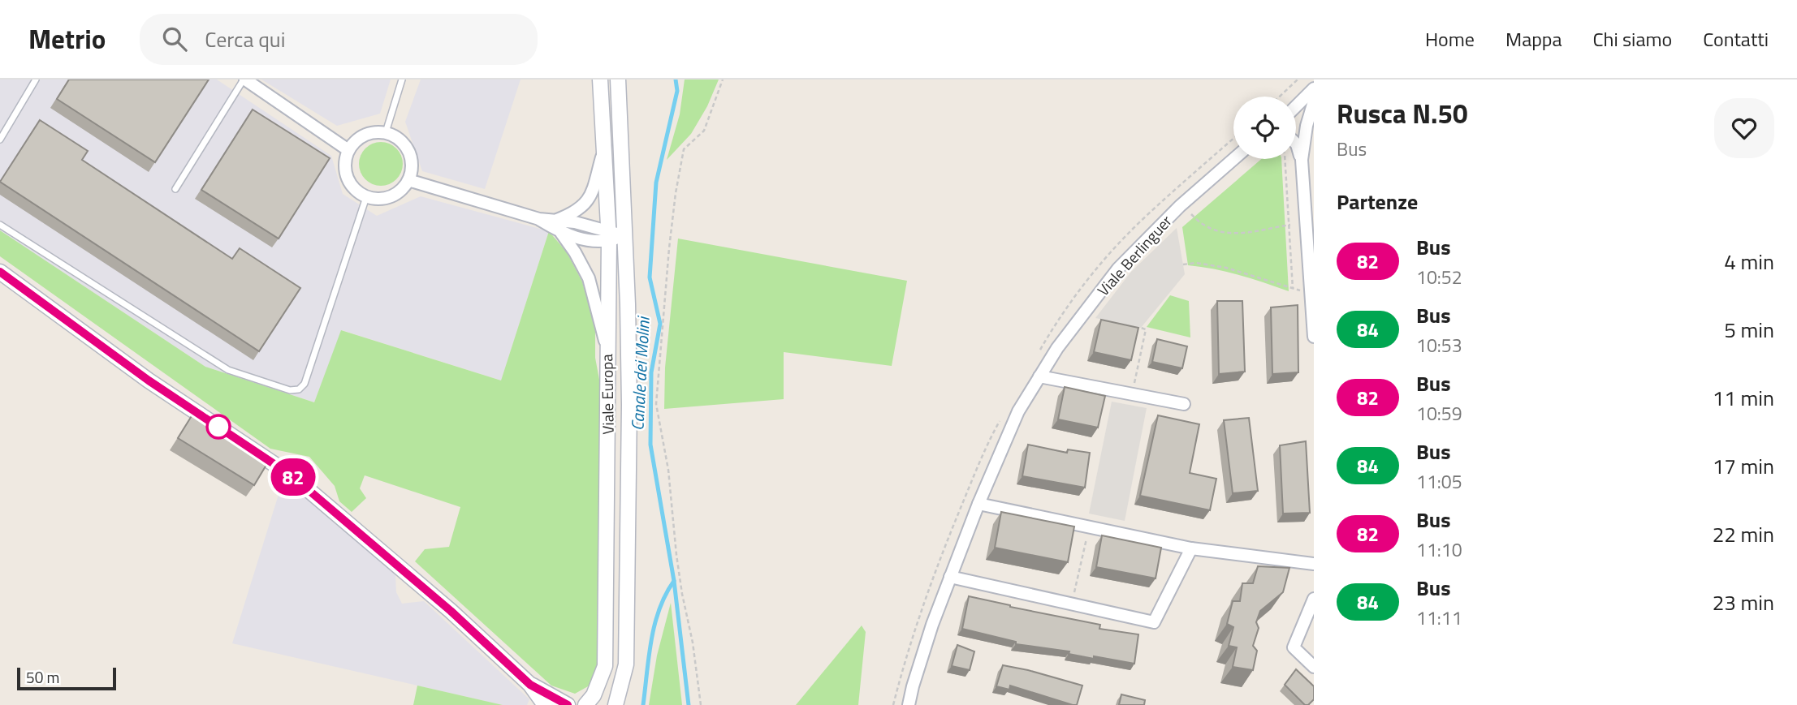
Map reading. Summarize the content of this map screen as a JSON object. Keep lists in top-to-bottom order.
{
  "streets": {
    "street": ["Viale Berlinguer", "Viale Europa"]
  },
  "water": ["Canale dei Molini"],
  "lines": ["bus line 82"],
  "scale_bar": "50 m",
  "page": {
    "header": "Metrio",
    "search": "Cerca qui",
    "nav": [
      "Home",
      "Mappa",
      "Chi siamo",
      "Contatti"
    ],
    "on_map": "82",
    "heading": [
      ["Rusca N.50", "Bus"],
      "Partenze"
    ],
    "list": [
      {
        "mark": "82",
        "name": "Bus",
        "note": "10:52",
        "value": "4 min"
      },
      {
        "mark": "84",
        "name": "Bus",
        "note": "10:53",
        "value": "5 min"
      },
      {
        "mark": "82",
        "name": "Bus",
        "note": "10:59",
        "value": "11 min"
      },
      {
        "mark": "84",
        "name": "Bus",
        "note": "11:05",
        "value": "17 min"
      },
      {
        "mark": "82",
        "name": "Bus",
        "note": "11:10",
        "value": "22 min"
      },
      {
        "mark": "84",
        "name": "Bus",
        "note": "11:11",
        "value": "23 min"
      }
    ],
    "scale": "50 m"
  }
}
